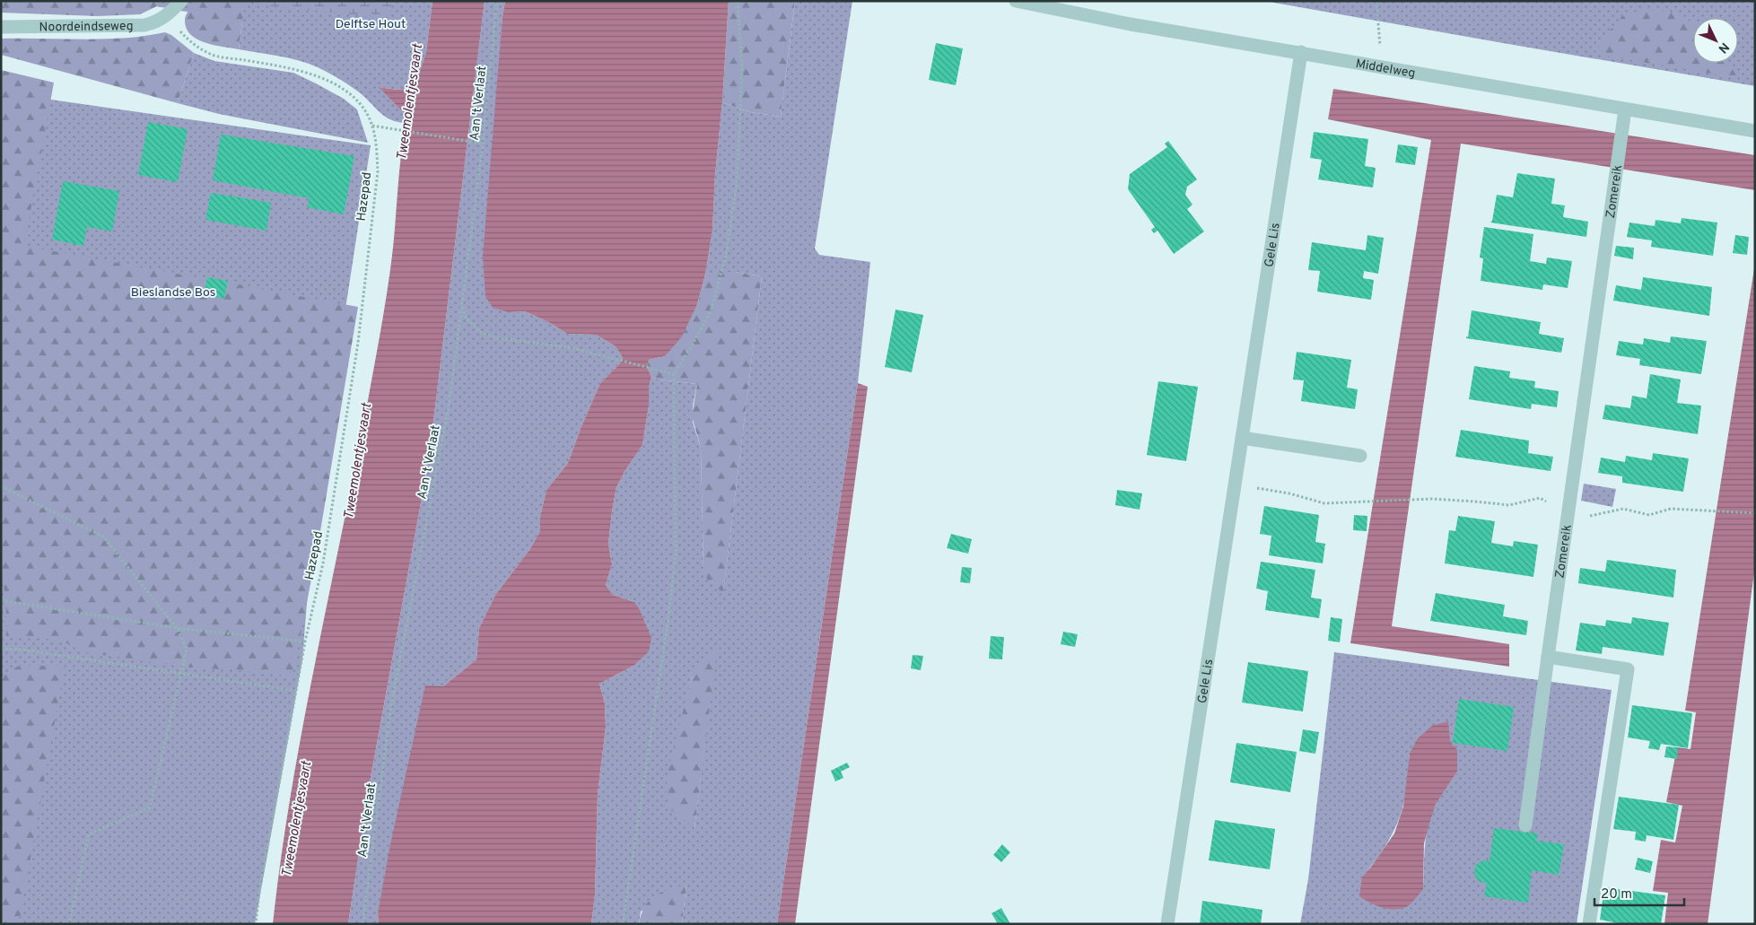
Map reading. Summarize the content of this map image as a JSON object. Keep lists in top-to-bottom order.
{
  "streets": {
    "street": [
      "Noordeindseweg",
      "Middelweg",
      "Zomereik",
      "Gele Lis"
    ],
    "path": ["Aan 't Verlaat", "Hazepad"]
  },
  "crossings": [
    ["Noordeindseweg", "Hazepad"],
    ["Middelweg", "Zomereik"],
    ["Middelweg", "Gele Lis"]
  ],
  "water": ["Tweemolentjesvaart"],
  "parks": ["Delftse Hout", "Bieslandse Bos"],
  "scale_bar": "20 m",
  "north": "bottom right"
}
